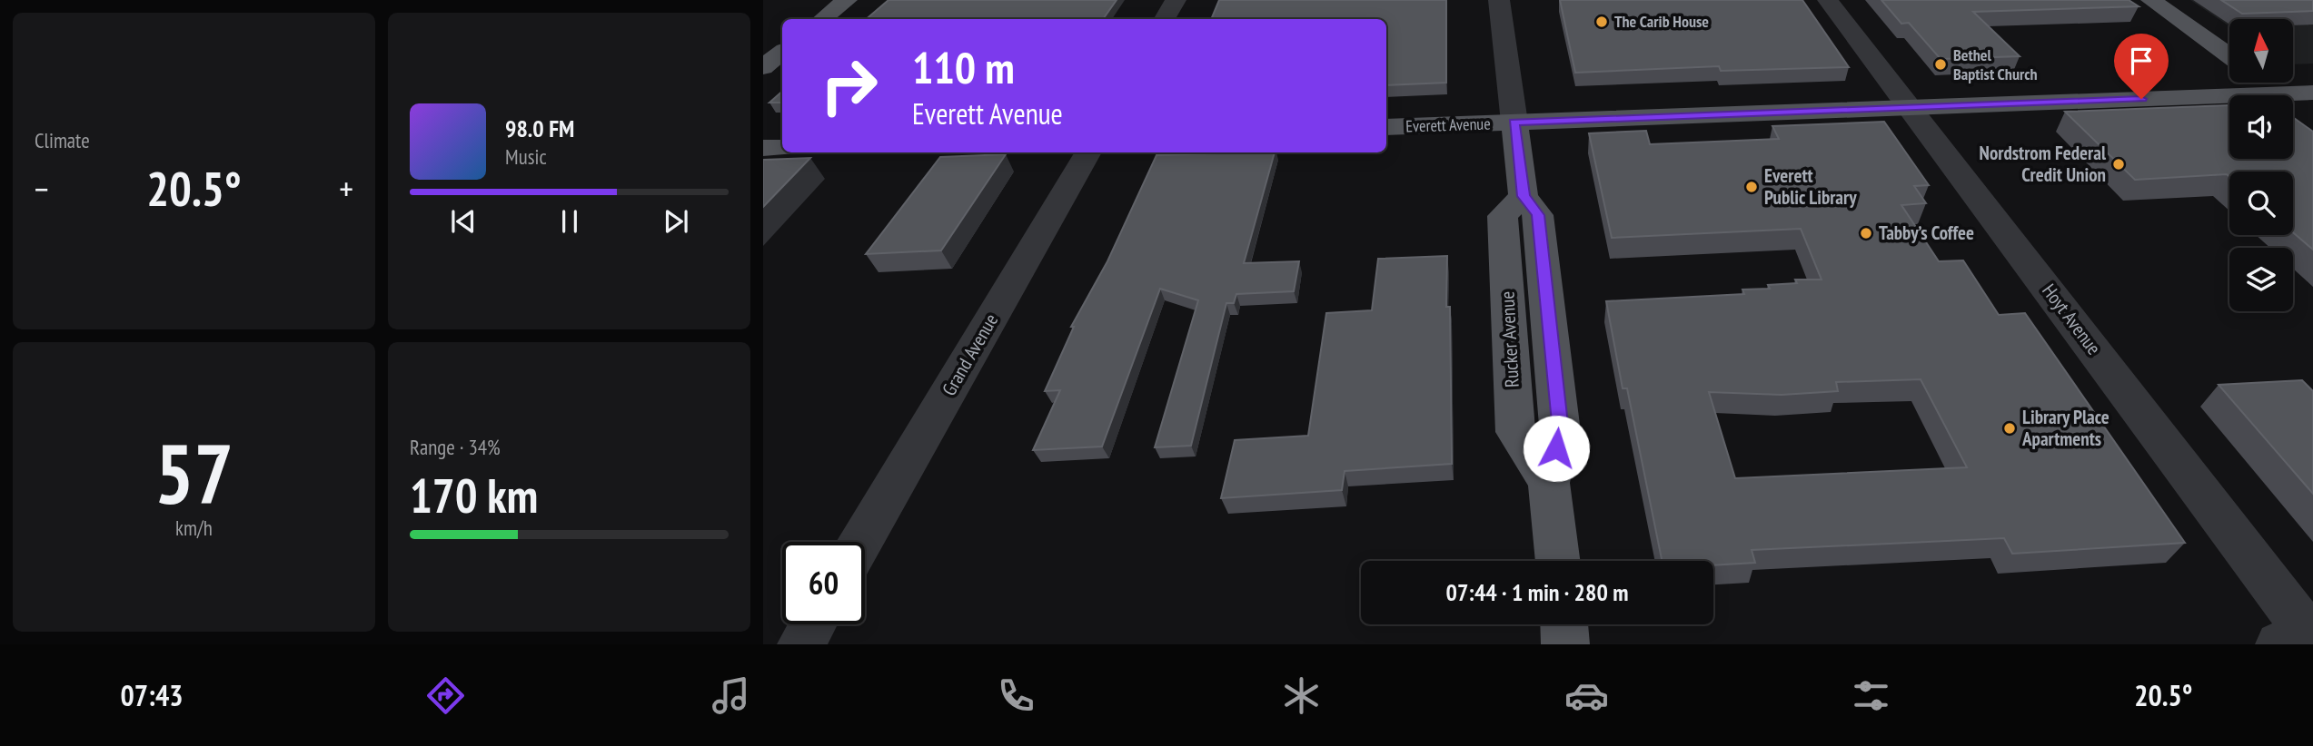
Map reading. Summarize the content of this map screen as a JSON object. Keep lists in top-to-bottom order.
{
  "streets": {
    "main road": ["Everett Avenue", "Rucker Avenue"],
    "street": ["Hoyt Avenue", "Grand Avenue"]
  },
  "crossings": [
    ["Everett Avenue", "Hoyt Avenue"],
    ["Everett Avenue", "Rucker Avenue"]
  ],
  "places": [
    "The Carib House",
    "Bethel Baptist Church",
    "Nordstrom Federal Credit Union",
    "Everett Public Library",
    "Tabby’s Coffee",
    "Library Place Apartments"
  ],
  "north": "top",
  "page": {
    "tile": [
      "Climate",
      ["57", "km/h"],
      ["Range · 34%", "170 km"]
    ],
    "turn": ["110 m", "Everett Avenue"],
    "song": ["98.0 FM", "Music"],
    "heat": ["−", "20.5°", "+"],
    "limit": "60",
    "trip": "07:44 · 1 min · 280 m",
    "tabs": ["07:43", "20.5°"]
  }
}
